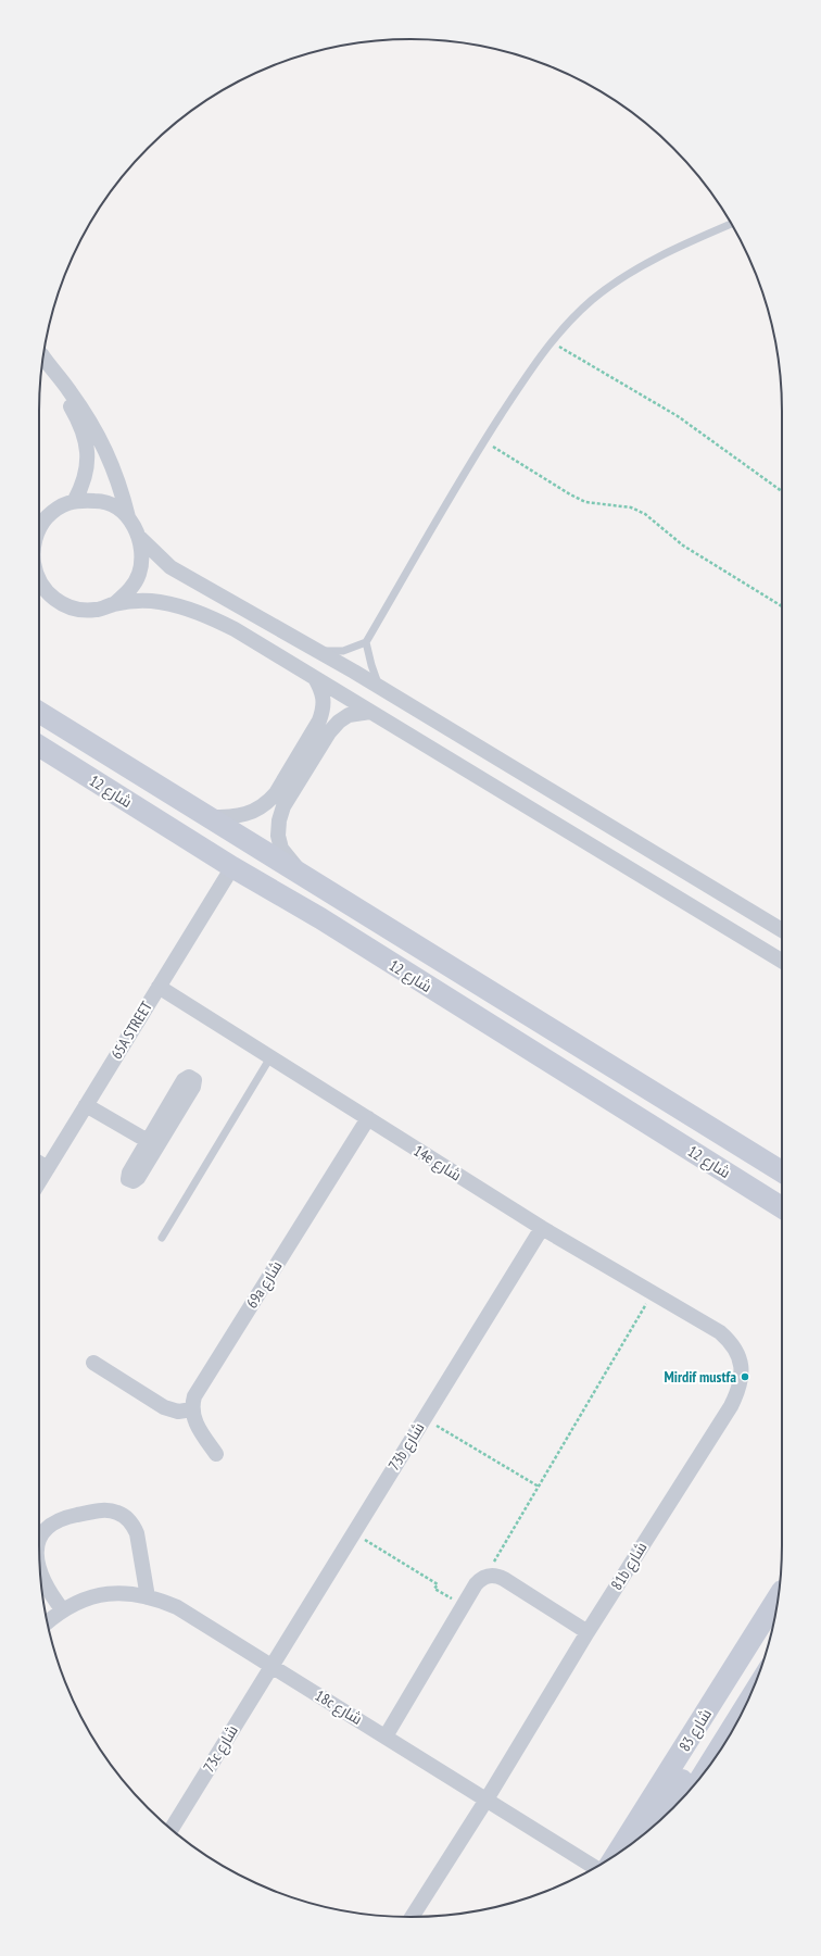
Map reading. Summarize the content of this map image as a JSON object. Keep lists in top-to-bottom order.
{
  "streets": {
    "street": [
      "شارع 12",
      "65A STREET",
      "14e شارع",
      "69a شارع",
      "73b شارع",
      "81b شارع",
      "18c شارع",
      "شارع 83",
      "73c شارع"
    ]
  },
  "crossings": [
    ["شارع 12", "65A STREET"],
    ["65A STREET", "14e شارع"],
    ["14e شارع", "69a شارع"],
    ["14e شارع", "73b شارع"],
    ["14e شارع", "81b شارع"],
    ["73b شارع", "18c شارع"],
    ["73b شارع", "73c شارع"],
    ["81b شارع", "18c شارع"],
    ["18c شارع", "73c شارع"]
  ],
  "places": ["Mirdif mustfa"]
}
